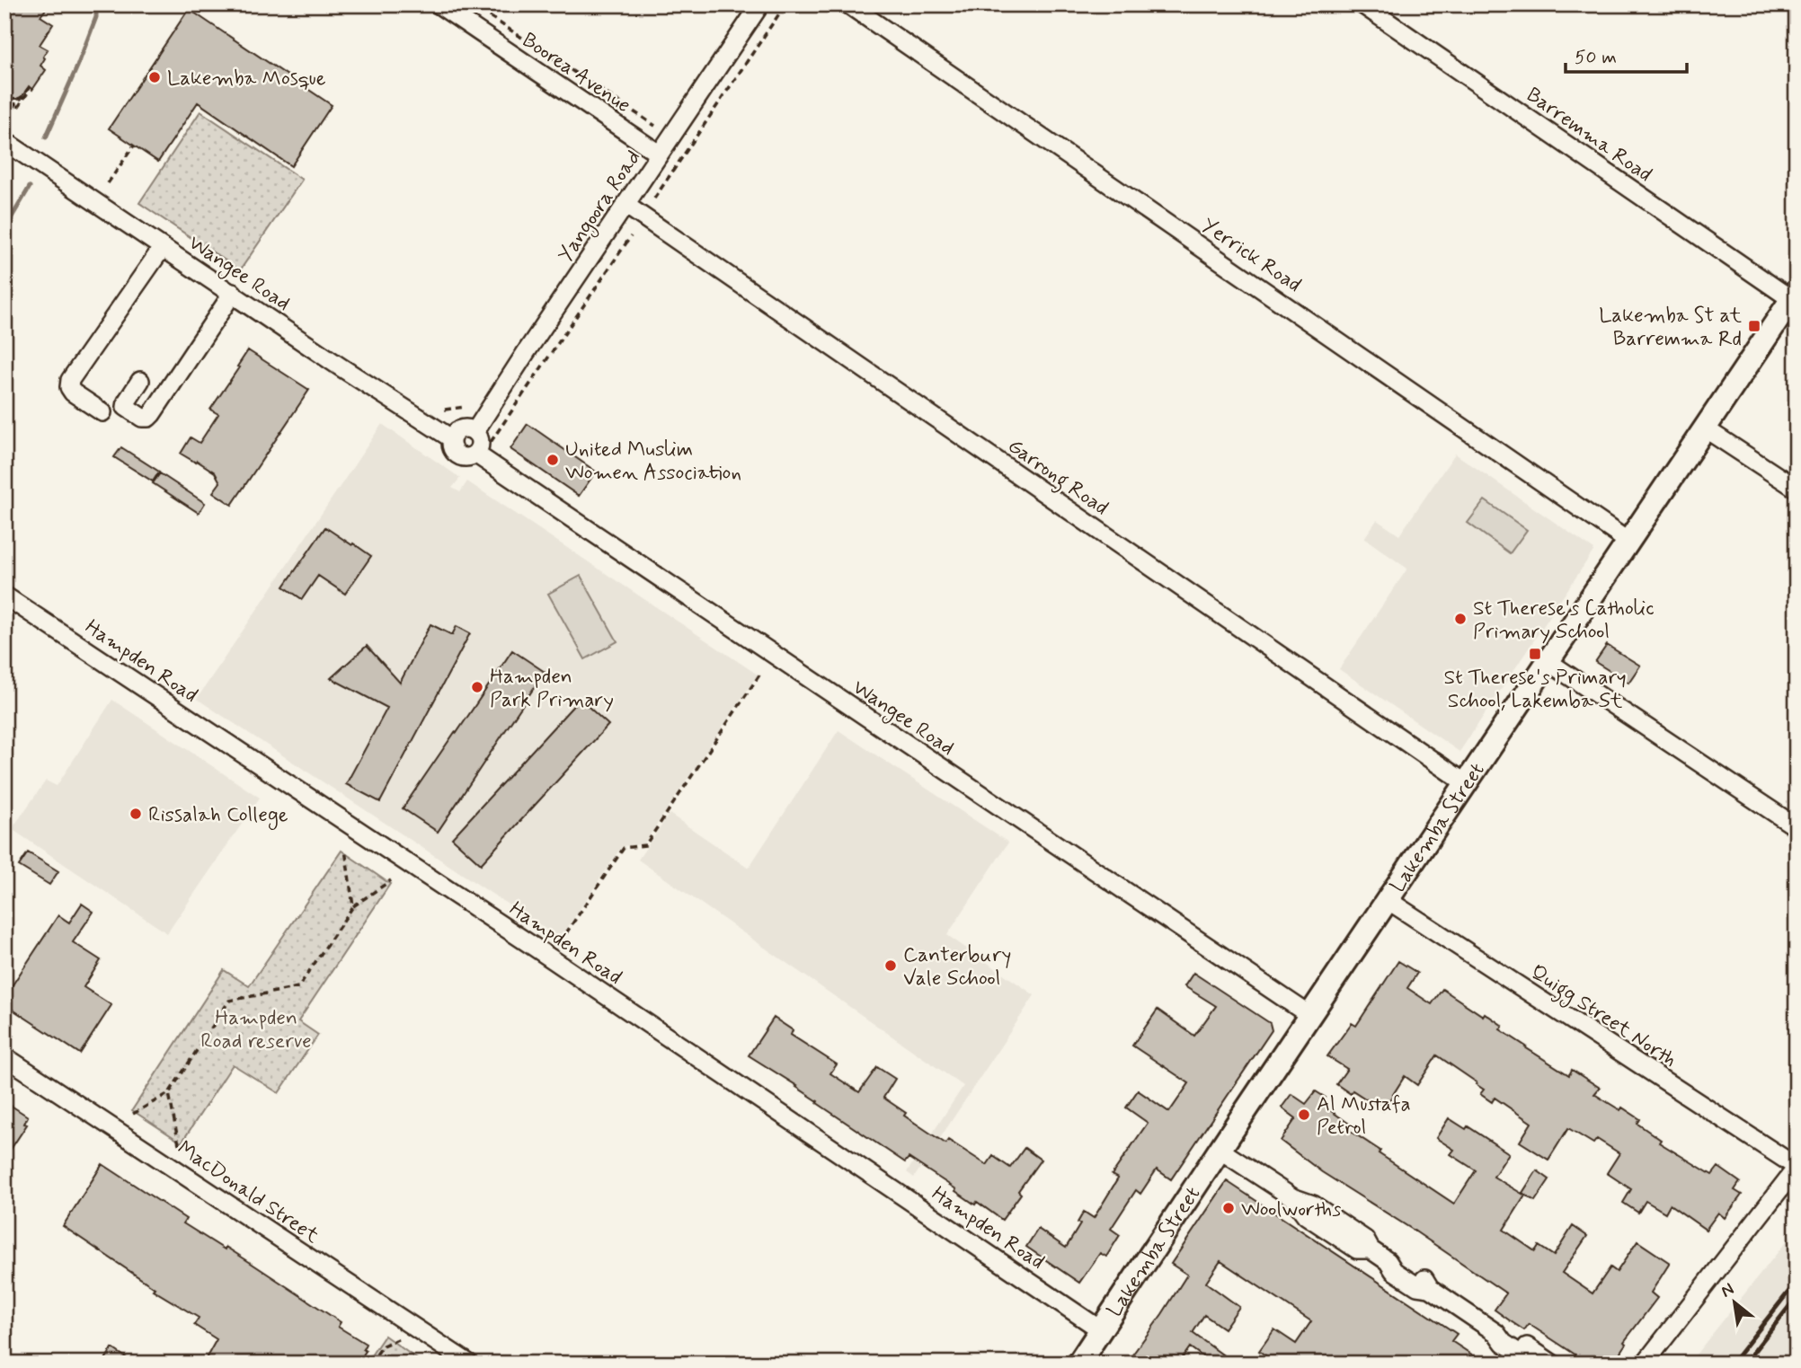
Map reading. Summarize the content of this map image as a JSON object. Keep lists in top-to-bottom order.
{
  "streets": {
    "main road": ["Lakemba Street"],
    "street": [
      "Boorea Avenue",
      "Barremma Road",
      "Yangoora Road",
      "Yerrick Road",
      "Wangee Road",
      "Garrong Road",
      "Hampden Road",
      "Quigg Street North",
      "MacDonald Street"
    ]
  },
  "crossings": [
    ["Boorea Avenue", "Yangoora Road"],
    ["Barremma Road", "Lakemba Street"],
    ["Yangoora Road", "Wangee Road"],
    ["Yangoora Road", "Garrong Road"],
    ["Yerrick Road", "Lakemba Street"],
    ["Wangee Road", "Lakemba Street"],
    ["Garrong Road", "Lakemba Street"],
    ["Hampden Road", "Lakemba Street"],
    ["Lakemba Street", "Quigg Street North"]
  ],
  "parks": ["Hampden Road reserve"],
  "places": {
    "other": [
      "Lakemba Mosque",
      "United Muslim Women Association",
      "St Therese's Catholic Primary School",
      "Hampden Park Primary",
      "Rissalah College",
      "Canterbury Vale School",
      "Al Mustafa Petrol",
      "Woolworths"
    ],
    "transit": ["Lakemba St at Barremma Rd", "St Therese's Primary School, Lakemba St"]
  },
  "scale_bar": "50 m",
  "north": "top left"
}
